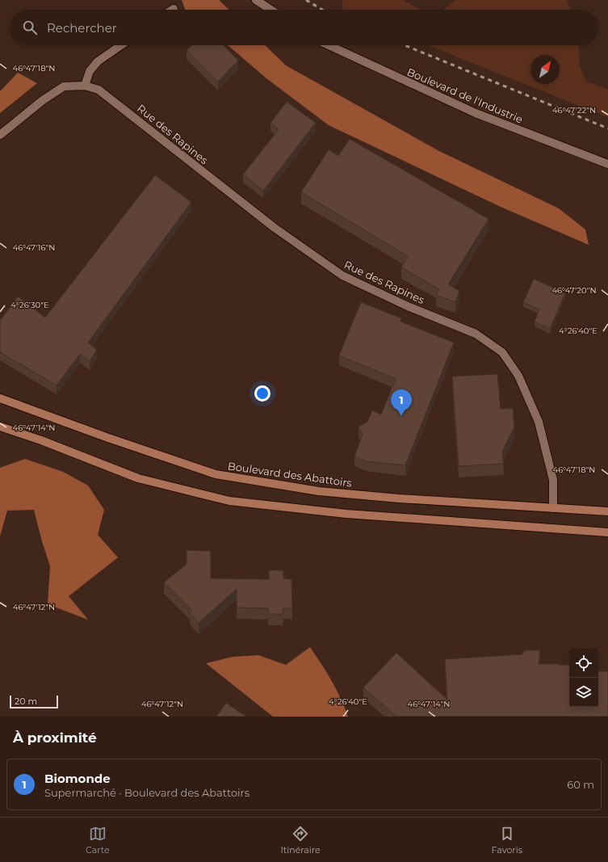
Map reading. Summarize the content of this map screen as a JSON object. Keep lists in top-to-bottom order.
{
  "streets": {
    "street": ["Boulevard de l'Industrie", "Rue des Rapines", "Boulevard des Abattoirs"]
  },
  "crossings": [
    ["Rue des Rapines", "Boulevard des Abattoirs"]
  ],
  "scale_bar": "20 m",
  "north": "top right",
  "page": {
    "search": "Rechercher",
    "pins": "1",
    "scale": "20 m",
    "heading": "À proximité",
    "list": [
      {
        "mark": "1",
        "name": "Biomonde",
        "note": "Supermarché · Boulevard des Abattoirs",
        "value": "60 m"
      }
    ],
    "nav": ["Carte", "Itinéraire", "Favoris"]
  },
  "coordinates": [
    "46°47'18\"N",
    "46°47'22\"N",
    "46°47'16\"N",
    "46°47'20\"N",
    "4°26'30\"E",
    "4°26'40\"E",
    "46°47'14\"N",
    "46°47'12\"N"
  ]
}
